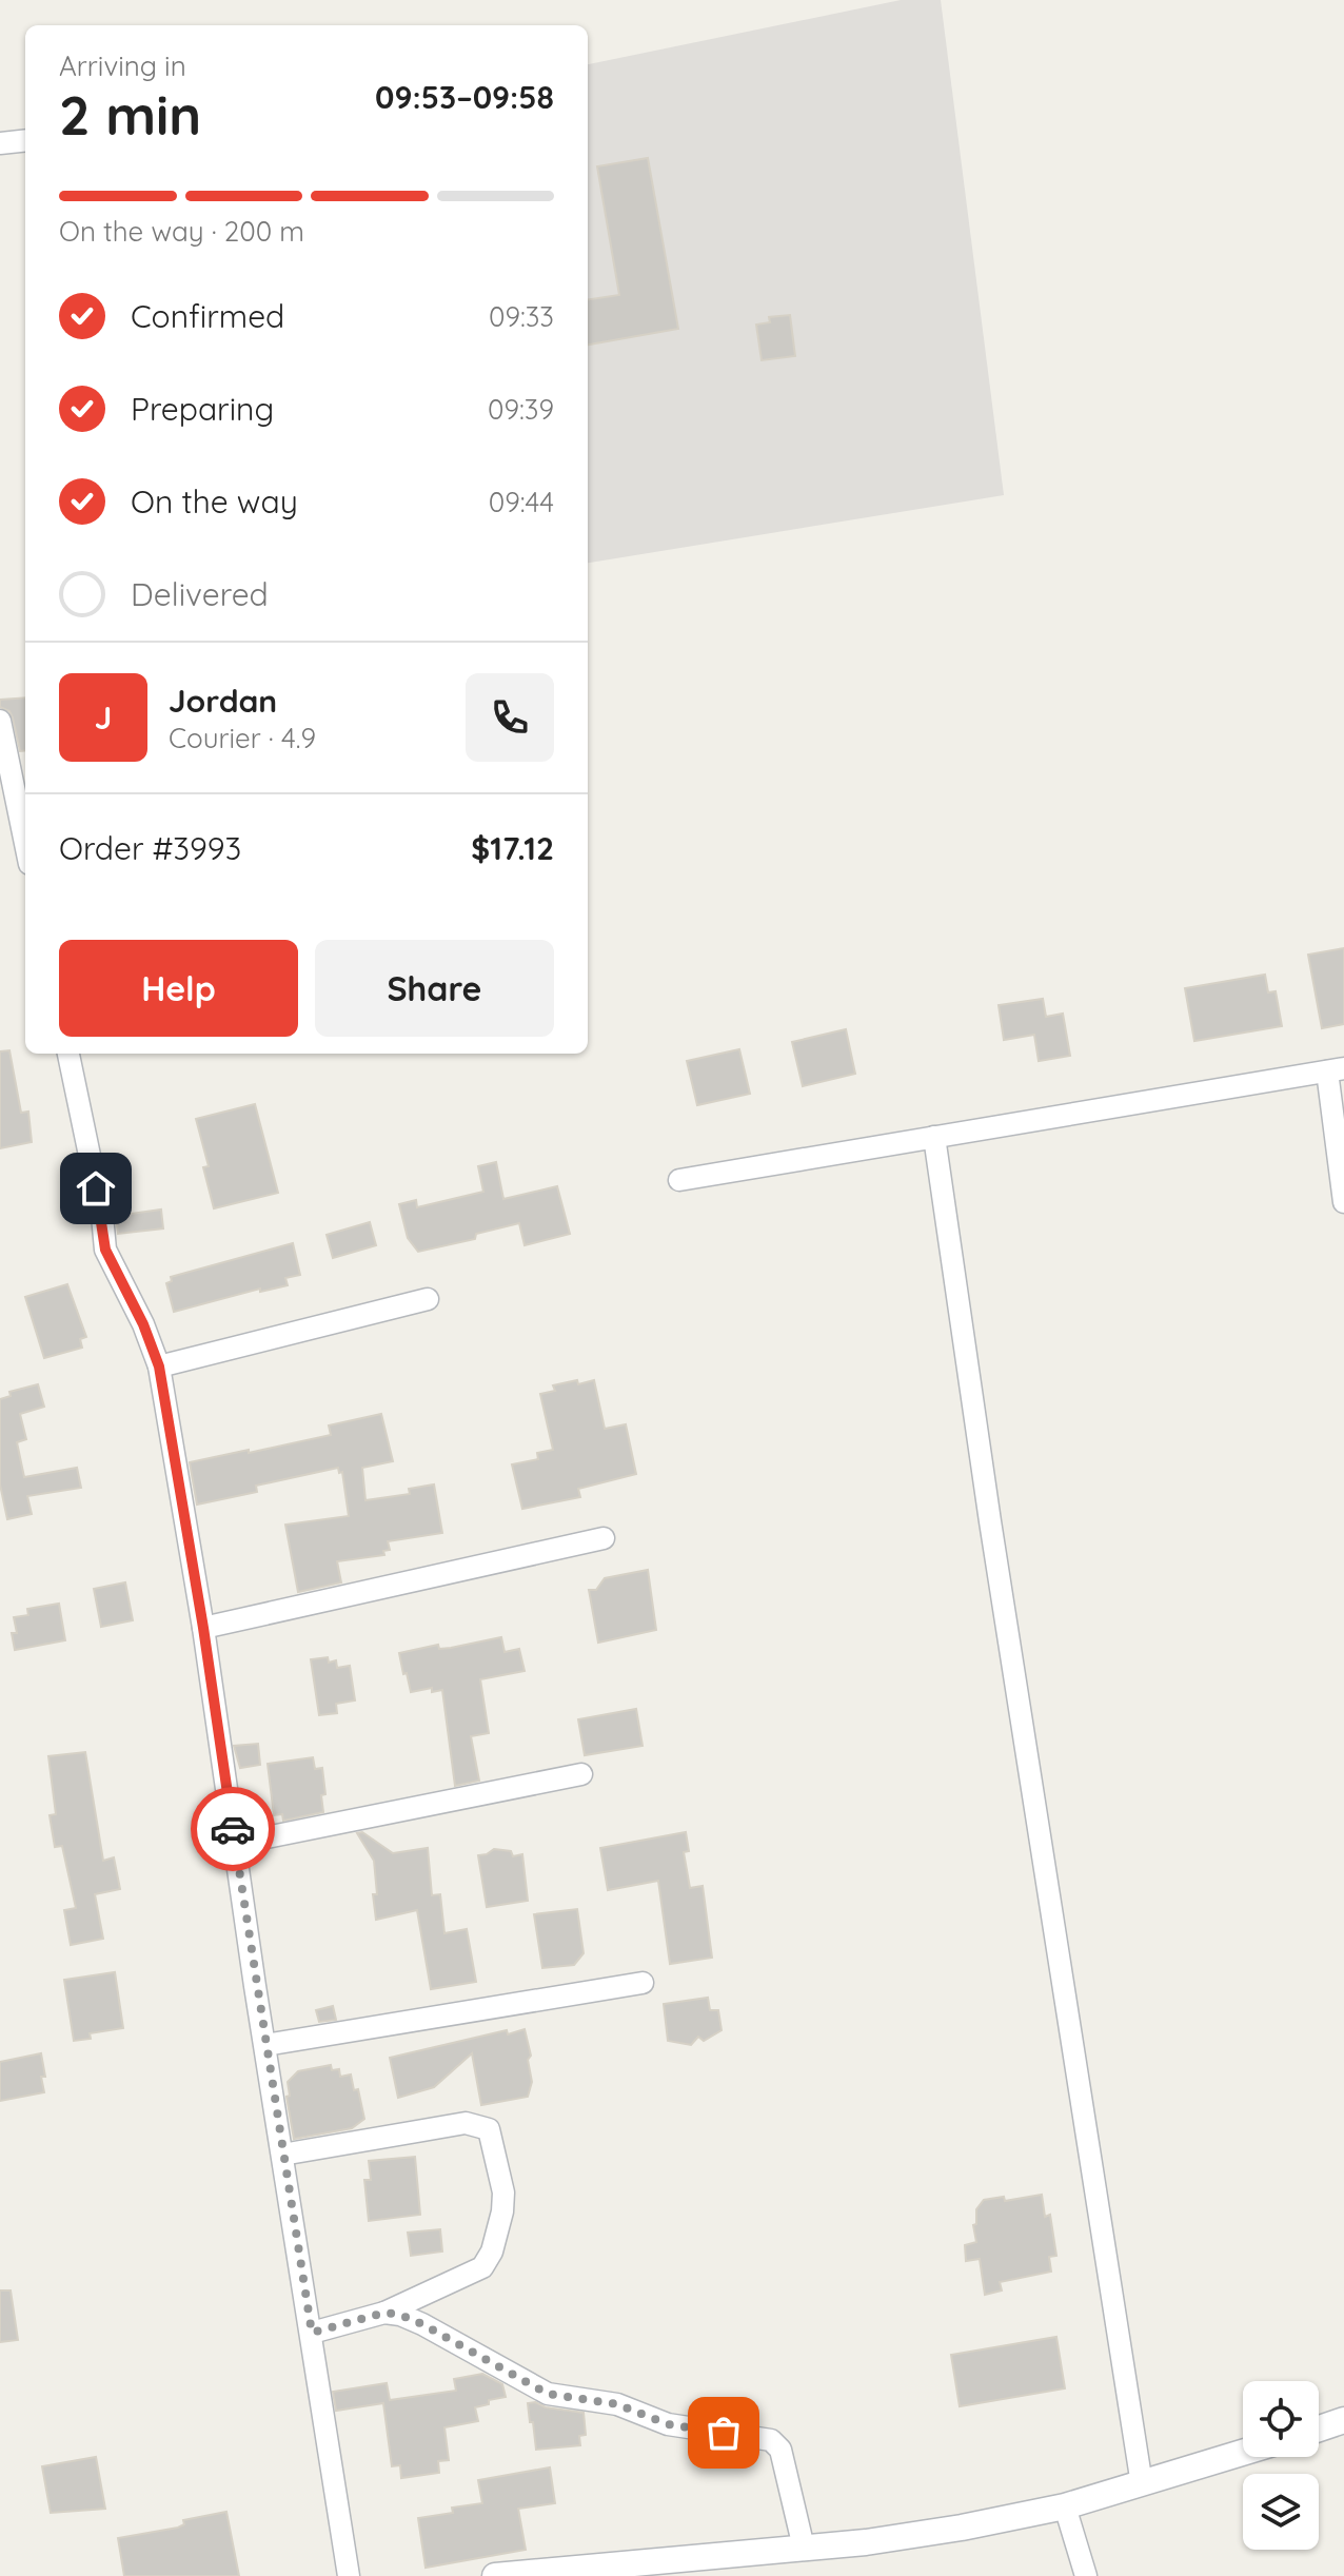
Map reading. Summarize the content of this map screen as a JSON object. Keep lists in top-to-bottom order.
{
  "page": {
    "heading": ["2 min", "Arriving in", "09:53–09:58"],
    "panel": [
      "Jordan",
      "Courier · 4.9",
      "Order #3993",
      "$17.12"
    ],
    "bar": "On the way · 200 m",
    "list": [
      ["Confirmed", "09:33"],
      ["Preparing", "09:39"],
      ["On the way", "09:44"],
      "Delivered"
    ],
    "round": "J",
    "buttons": ["Help", "Share"]
  }
}
